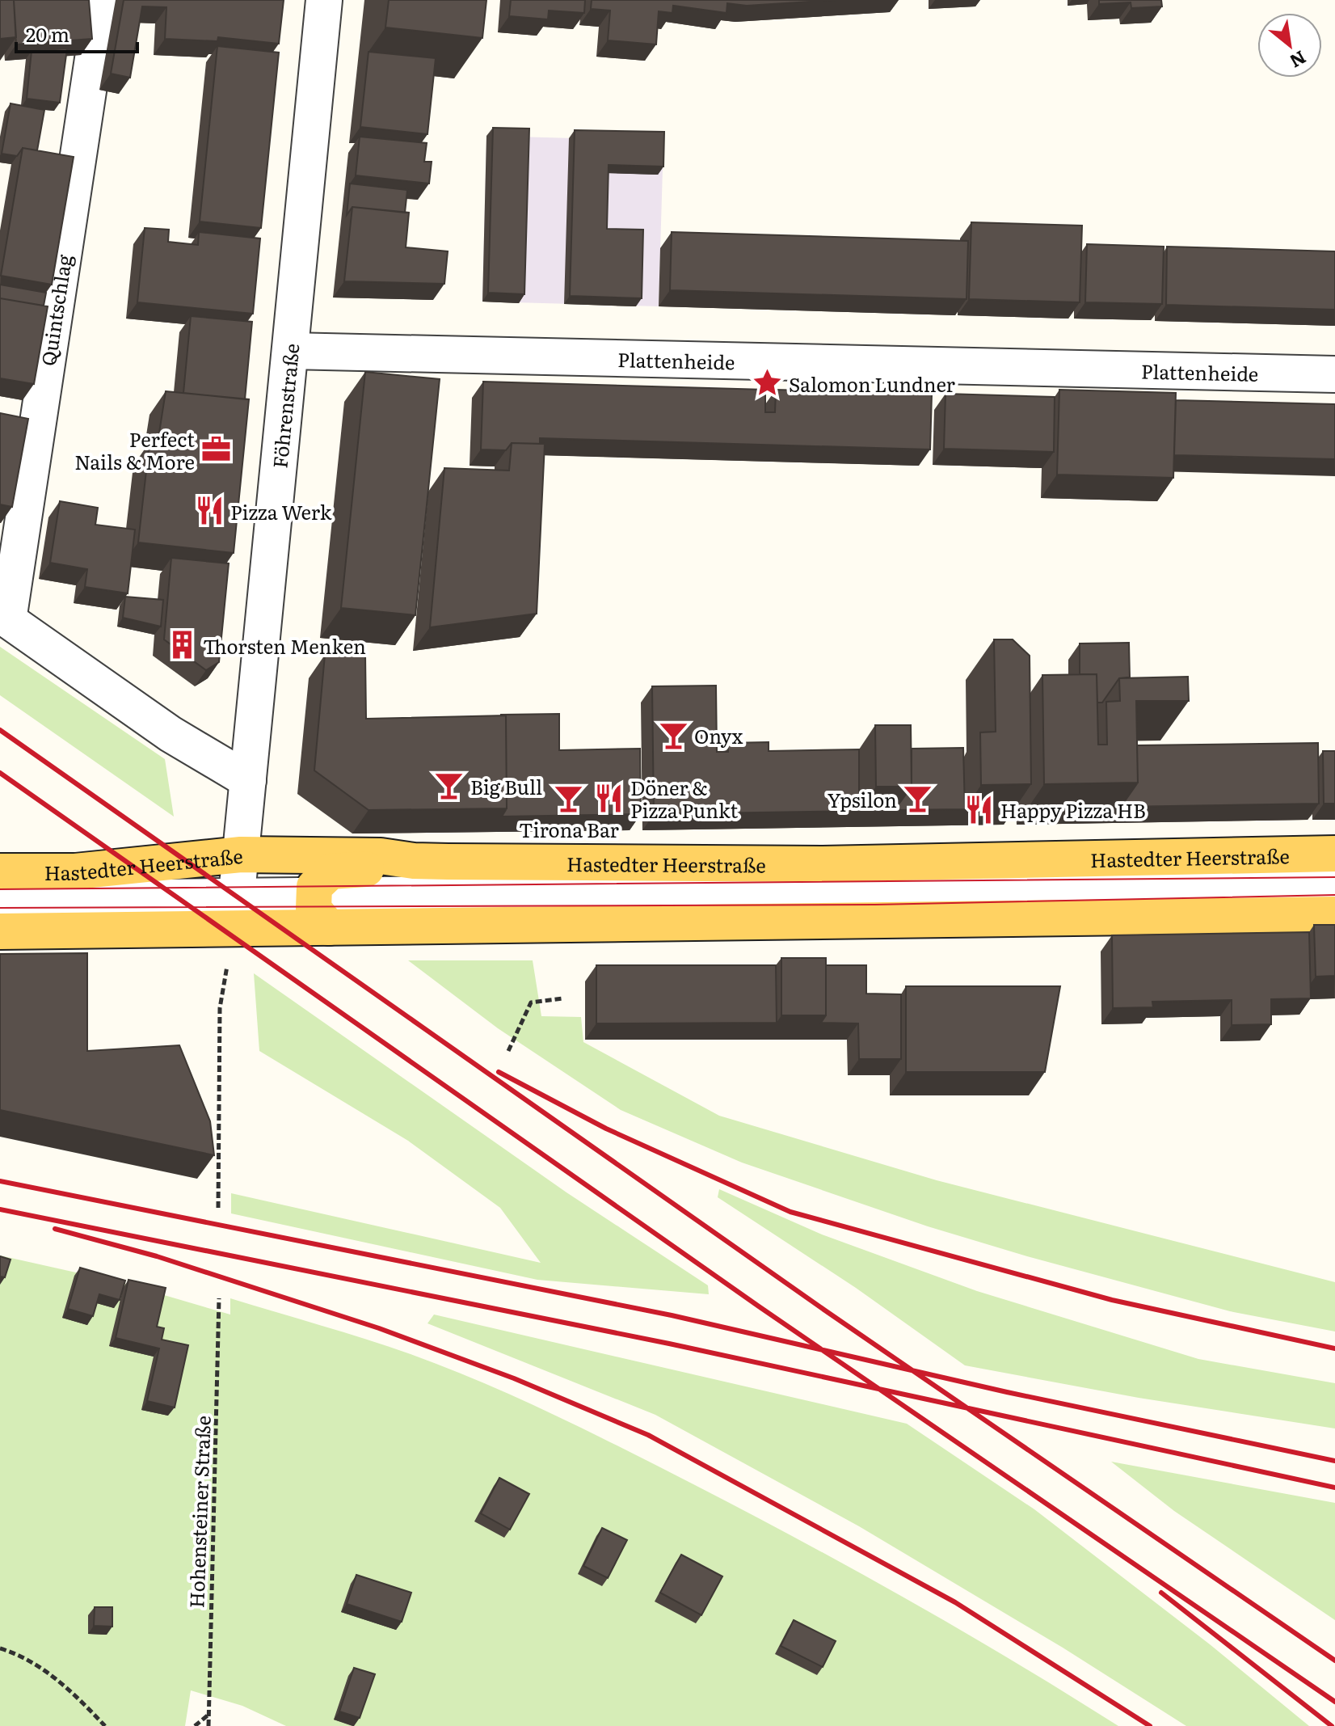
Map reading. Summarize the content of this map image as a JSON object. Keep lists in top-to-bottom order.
{
  "streets": {
    "main road": ["Hastedter Heerstraße"],
    "street": ["Quintschlag", "Plattenheide", "Föhrenstraße"],
    "path": ["Hohensteiner Straße"]
  },
  "crossings": [
    ["Quintschlag", "Föhrenstraße"],
    ["Plattenheide", "Föhrenstraße"],
    ["Föhrenstraße", "Hastedter Heerstraße"]
  ],
  "places": {
    "place": ["Salomon Lundner"],
    "office": ["Perfect Nails & More"],
    "restaurant": ["Pizza Werk", "Döner & Pizza Punkt", "Happy Pizza HB"],
    "building": ["Thorsten Menken"],
    "bar": [
      "Onyx",
      "Big Bull",
      "Tirona Bar",
      "Ypsilon"
    ]
  },
  "scale_bar": "20 m",
  "north": "bottom right"
}
